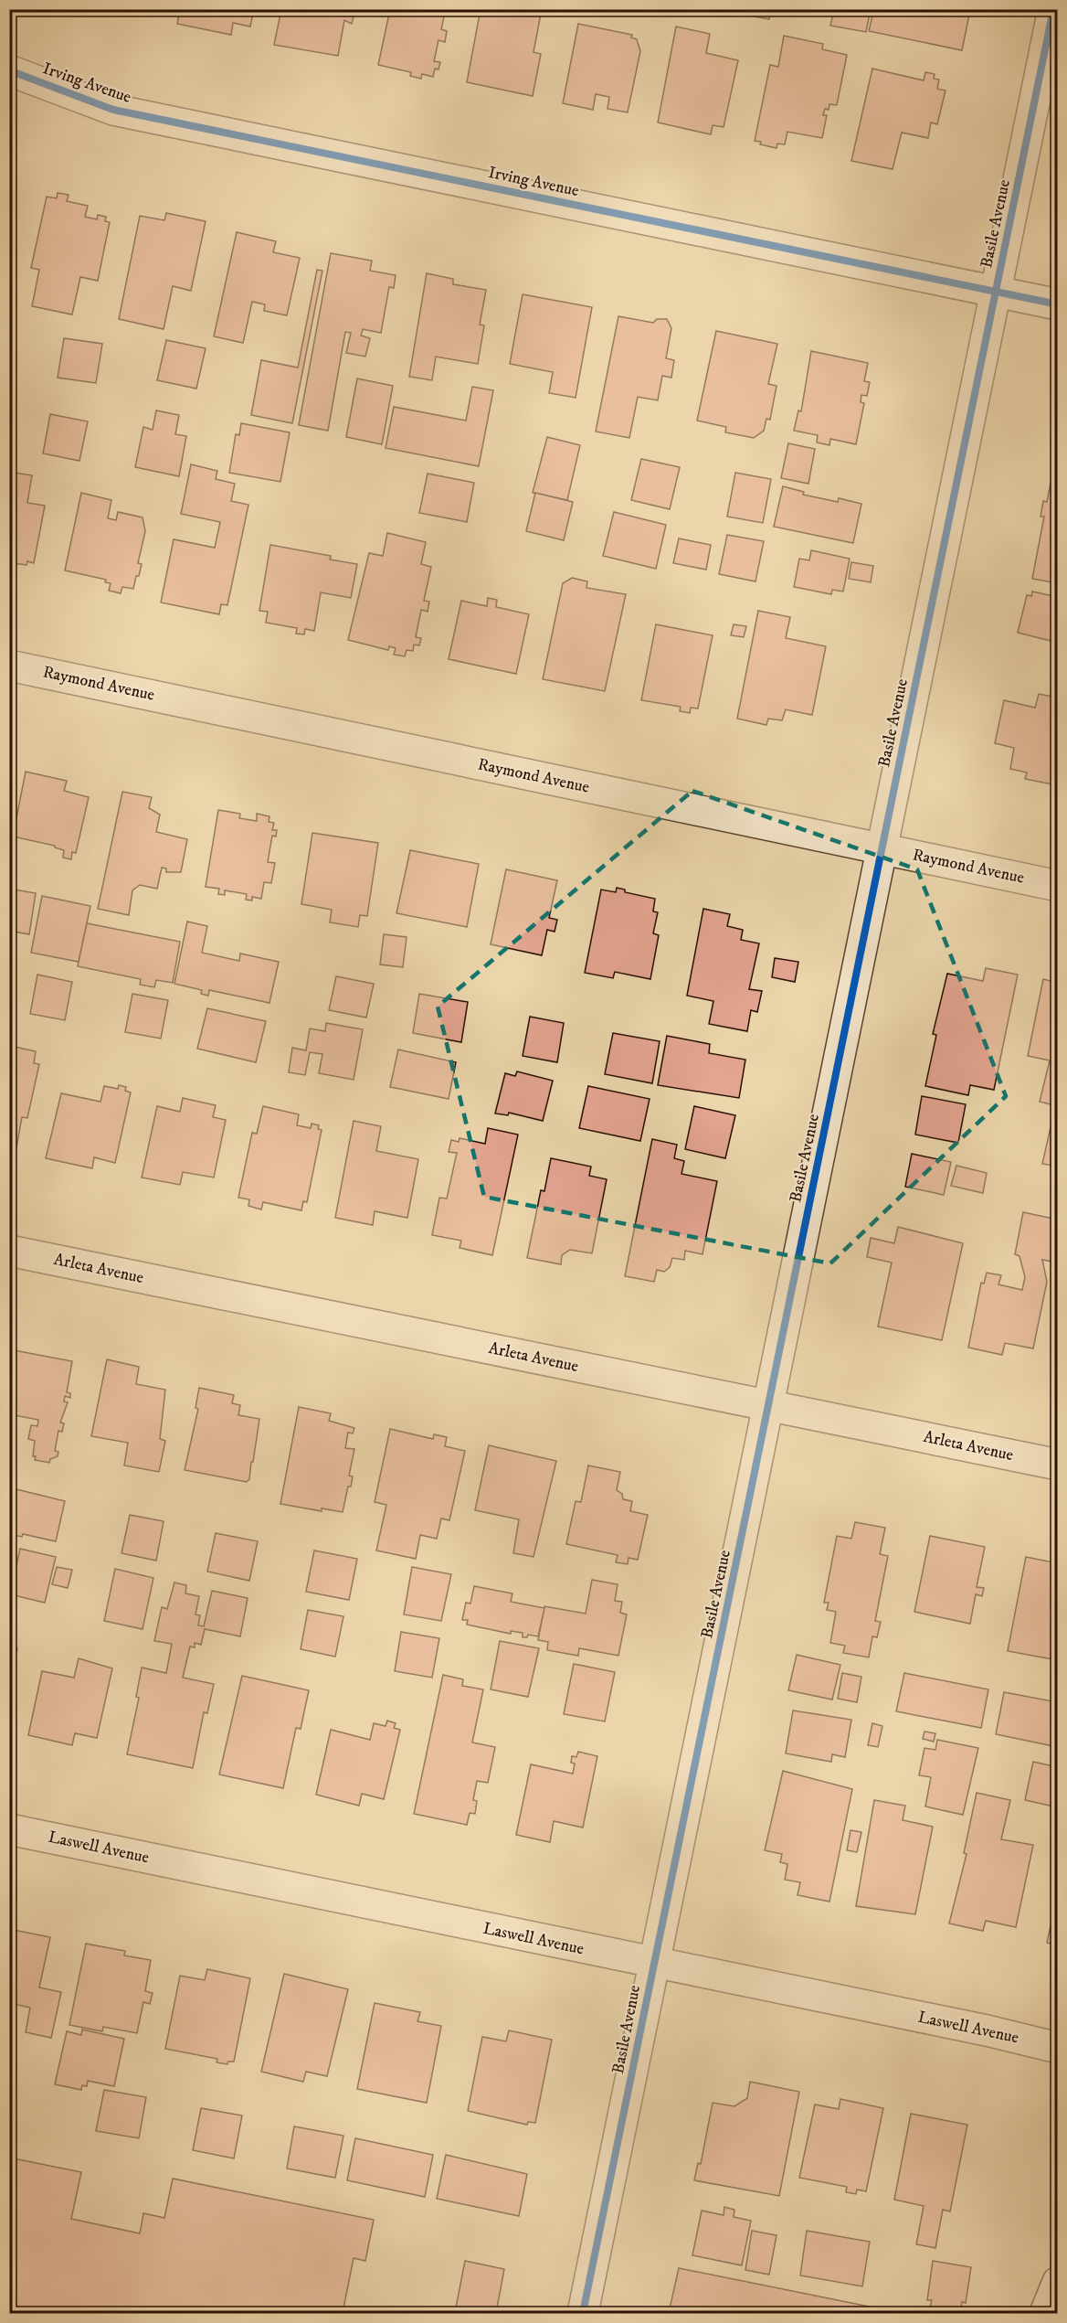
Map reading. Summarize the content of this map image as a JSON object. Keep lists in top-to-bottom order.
{
  "streets": {
    "street": [
      "Irving Avenue",
      "Basile Avenue",
      "Raymond Avenue",
      "Arleta Avenue",
      "Laswell Avenue"
    ]
  },
  "crossings": [
    ["Irving Avenue", "Basile Avenue"],
    ["Basile Avenue", "Raymond Avenue"],
    ["Basile Avenue", "Arleta Avenue"],
    ["Basile Avenue", "Laswell Avenue"]
  ]
}
